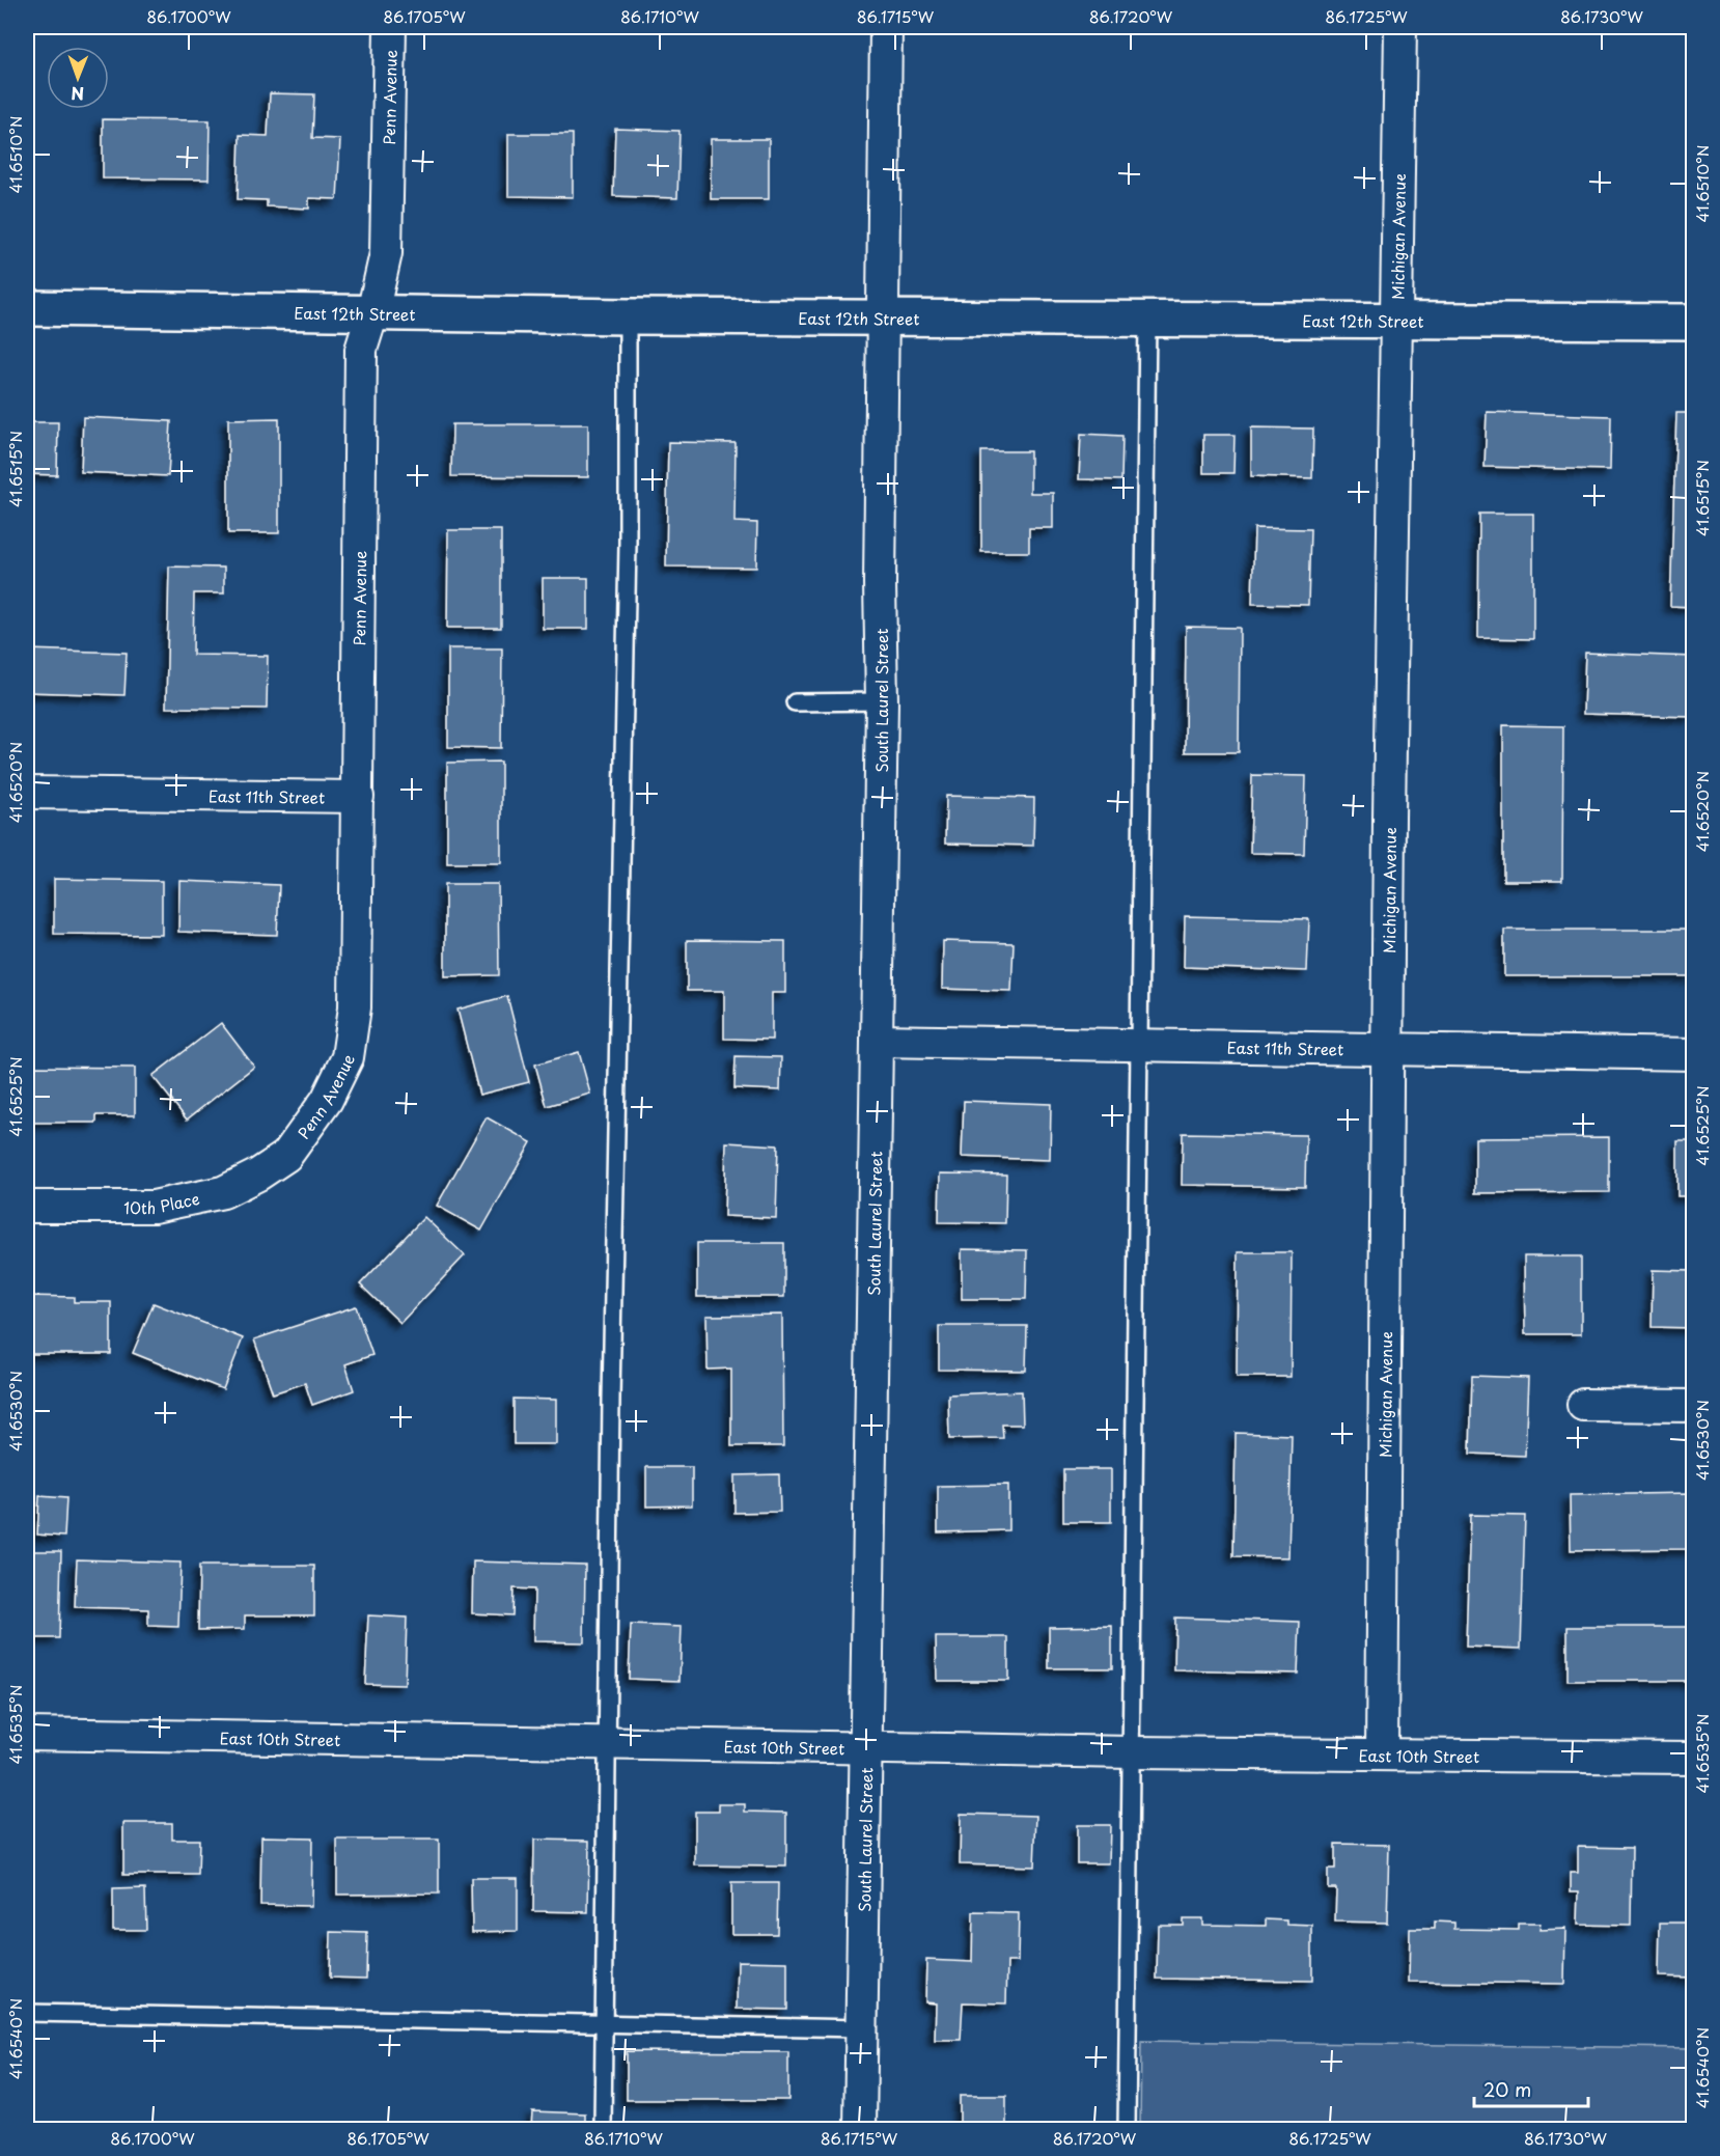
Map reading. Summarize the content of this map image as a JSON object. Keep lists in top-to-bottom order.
{
  "streets": {
    "street": [
      "Penn Avenue",
      "Michigan Avenue",
      "East 12th Street",
      "South Laurel Street",
      "East 11th Street",
      "10th Place",
      "East 10th Street"
    ]
  },
  "crossings": [
    ["Penn Avenue", "East 12th Street"],
    ["Penn Avenue", "East 11th Street"],
    ["Penn Avenue", "10th Place"],
    ["Michigan Avenue", "East 12th Street"],
    ["Michigan Avenue", "East 11th Street"],
    ["Michigan Avenue", "East 10th Street"],
    ["East 12th Street", "South Laurel Street"],
    ["South Laurel Street", "East 11th Street"],
    ["South Laurel Street", "East 10th Street"]
  ],
  "scale_bar": "20 m",
  "north": "bottom",
  "coordinates": [
    "86.1700°W",
    "86.1705°W",
    "86.1710°W",
    "86.1715°W",
    "86.1720°W",
    "86.1725°W",
    "86.1730°W",
    "41.6510°N",
    "41.6515°N",
    "41.6520°N",
    "41.6525°N",
    "41.6530°N",
    "41.6535°N",
    "41.6540°N"
  ]
}
